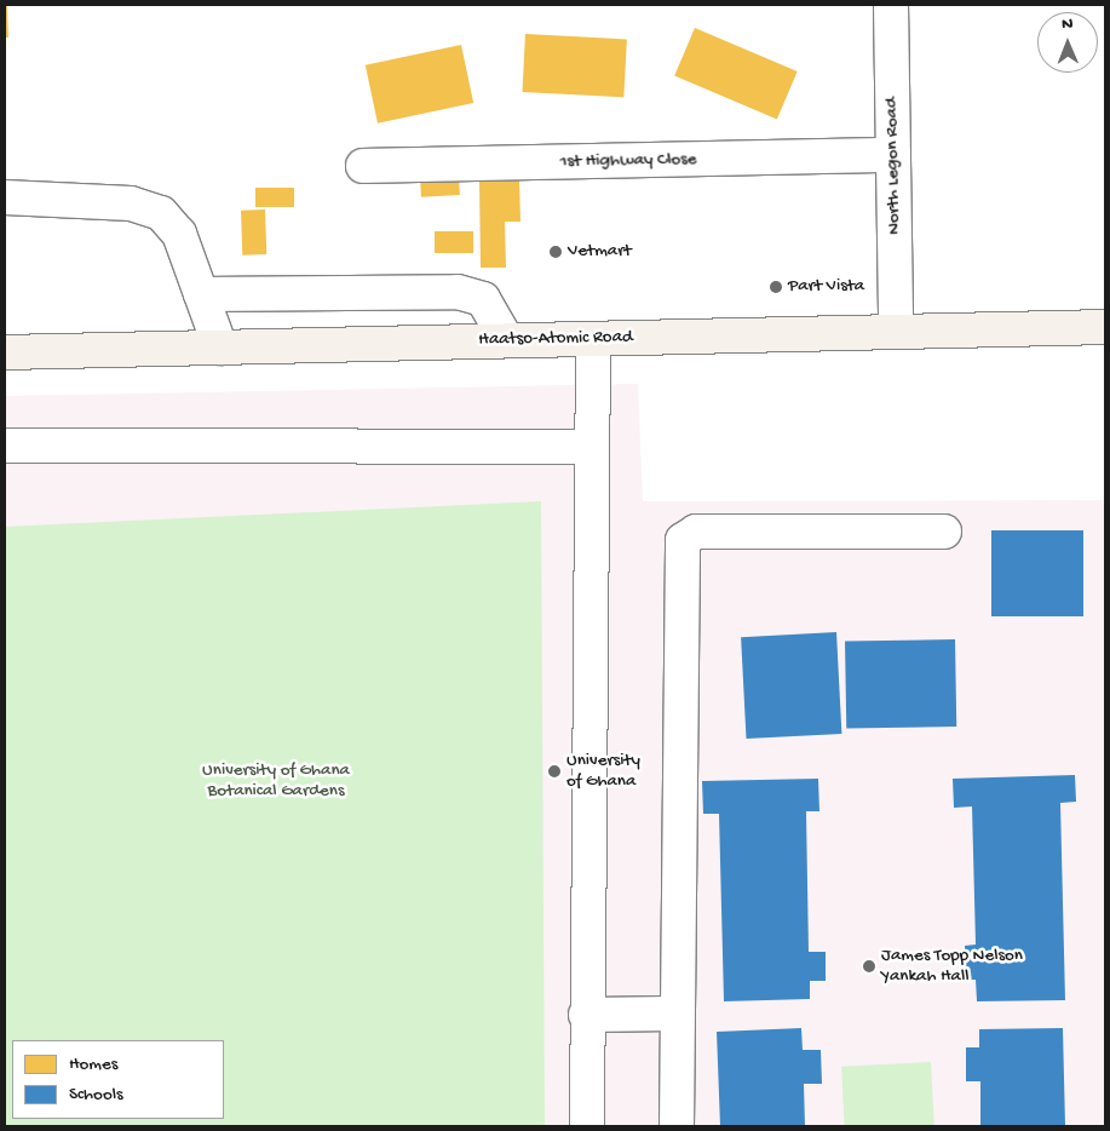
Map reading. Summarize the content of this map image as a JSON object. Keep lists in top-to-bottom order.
{
  "streets": {
    "main road": ["Haatso-Atomic Road"],
    "street": ["1st Highway Close", "North Legon Road"]
  },
  "crossings": [
    ["1st Highway Close", "North Legon Road"],
    ["North Legon Road", "Haatso-Atomic Road"]
  ],
  "parks": ["University of Ghana Botanical Gardens"],
  "places": [
    "Vetmart",
    "Part Vista",
    "University of Ghana",
    "James Topp Nelson Yankah Hall"
  ],
  "legend": ["Homes", "Schools"],
  "north": "top"
}
